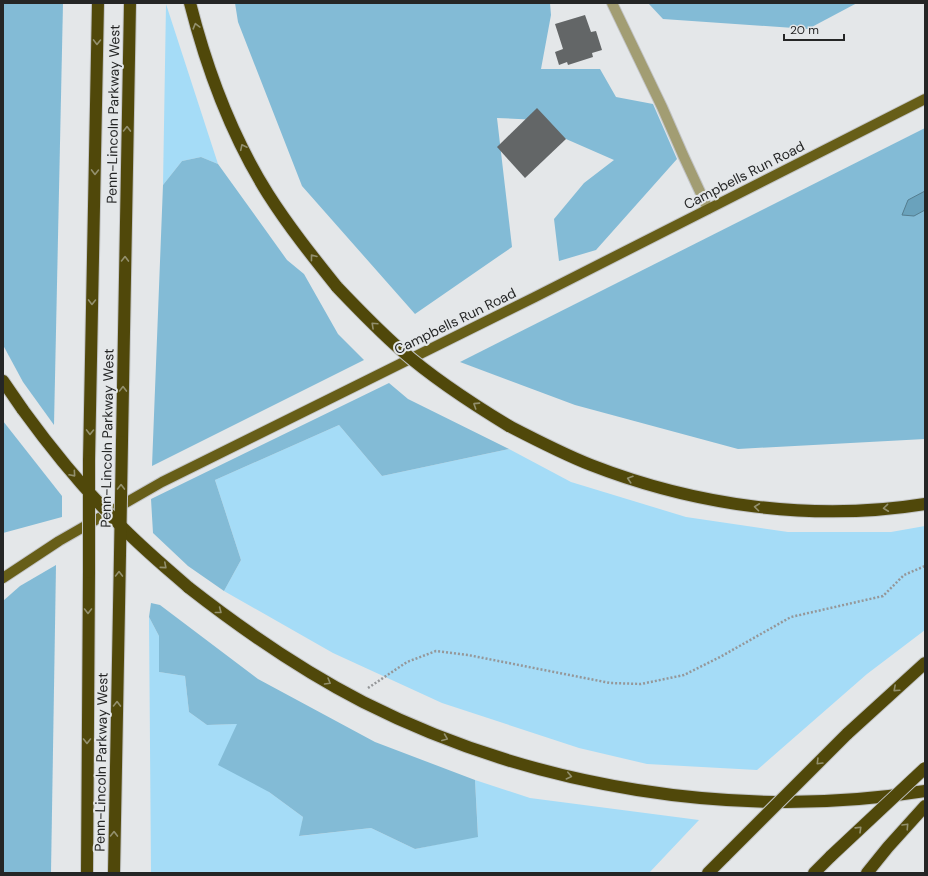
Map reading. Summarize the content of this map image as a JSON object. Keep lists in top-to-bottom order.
{
  "streets": {
    "highway": ["Penn-Lincoln Parkway West"],
    "main road": ["Campbells Run Road"]
  },
  "scale_bar": "20 m"
}
